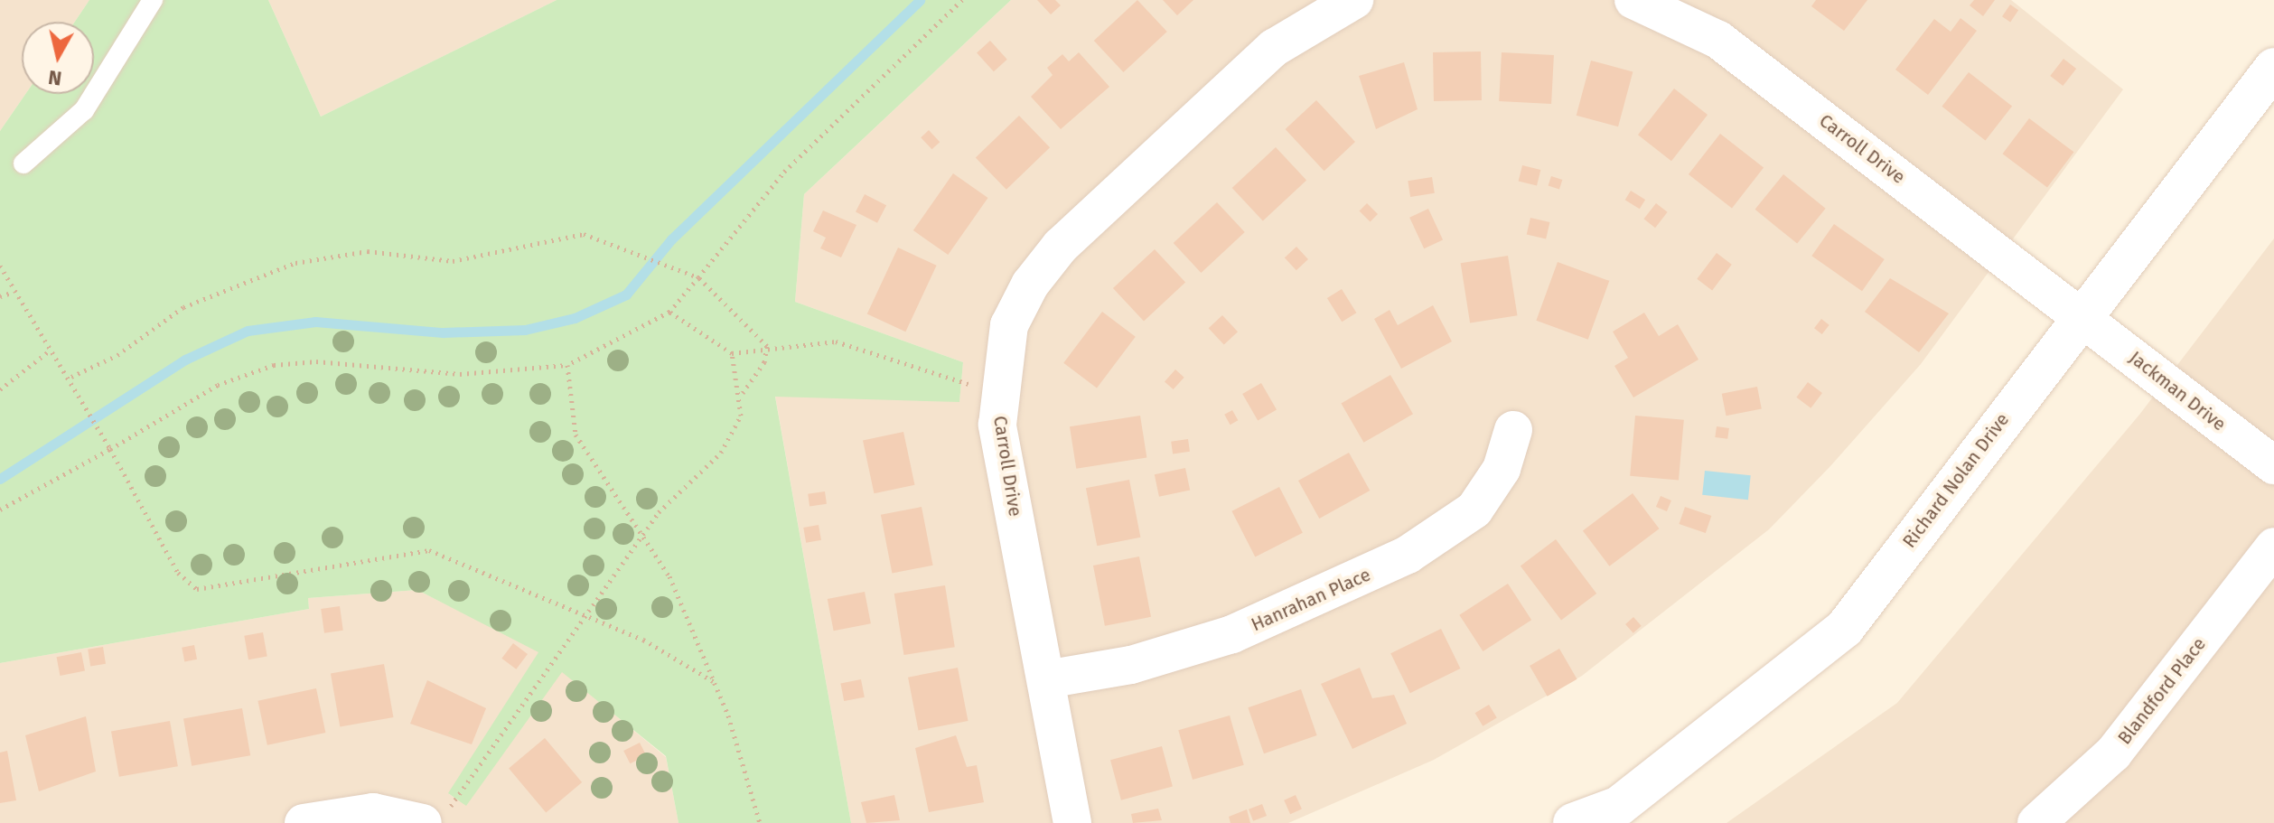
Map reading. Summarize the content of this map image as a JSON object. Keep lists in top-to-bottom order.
{
  "streets": {
    "main road": ["Richard Nolan Drive"],
    "street": [
      "Carroll Drive",
      "Jackman Drive",
      "Hanrahan Place",
      "Blandford Place"
    ]
  },
  "crossings": [
    ["Carroll Drive", "Jackman Drive"],
    ["Carroll Drive", "Richard Nolan Drive"],
    ["Carroll Drive", "Hanrahan Place"],
    ["Jackman Drive", "Richard Nolan Drive"]
  ],
  "north": "bottom"
}
